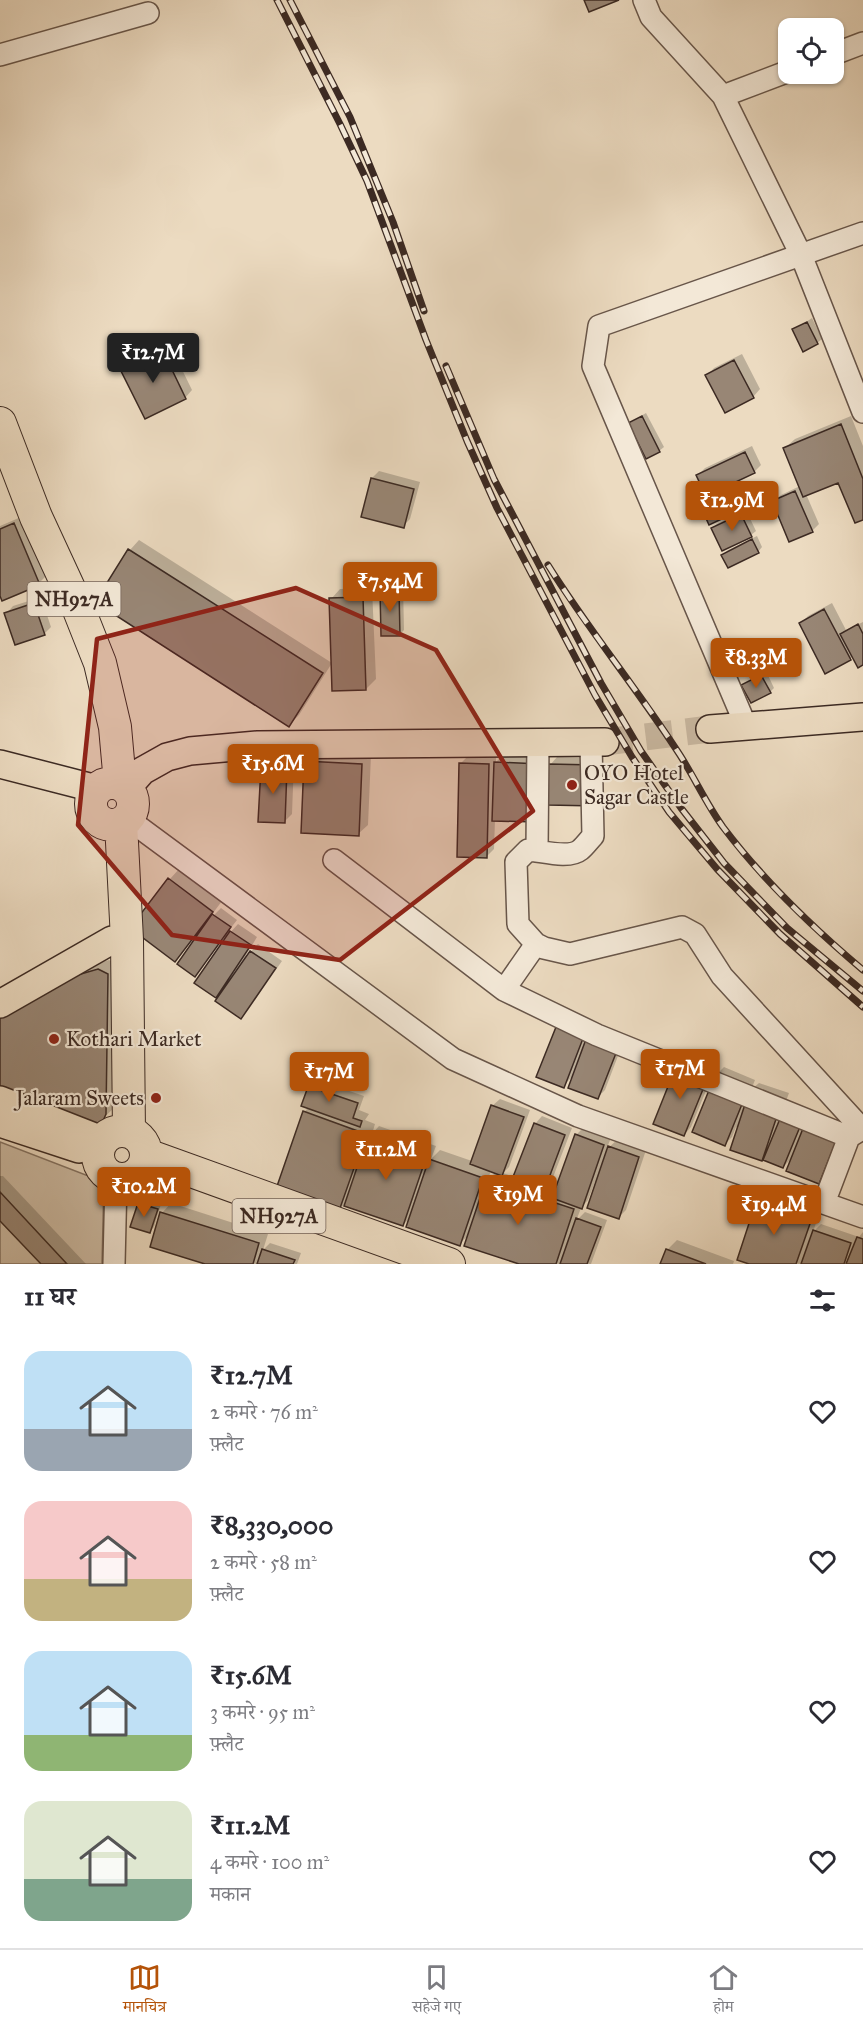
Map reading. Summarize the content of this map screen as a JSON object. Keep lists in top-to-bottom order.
{
  "streets": {
    "highway": ["NH927A"]
  },
  "places": ["OYO Hotel Sagar Castle", "Kothari Market", "Jalaram Sweets"],
  "page": {
    "price": [
      "₹12.7M",
      "₹12.9M",
      "₹7.54M",
      "₹8.33M",
      "₹15.6M",
      "₹17M",
      "₹17M",
      "₹11.2M",
      "₹10.2M",
      "₹19M",
      "₹19.4M"
    ],
    "heading": "11 घर",
    "list": [
      {
        "name": "₹12.7M",
        "note": "2 कमरे · 76 m² · फ़्लैट"
      },
      {
        "name": "₹8,330,000",
        "note": "2 कमरे · 58 m² · फ़्लैट"
      },
      {
        "name": "₹15.6M",
        "note": "3 कमरे · 95 m² · फ़्लैट"
      },
      {
        "name": "₹11.2M",
        "note": "4 कमरे · 100 m² · मकान"
      }
    ],
    "tabs": ["मानचित्र", "सहेजे गए", "होम"]
  }
}
